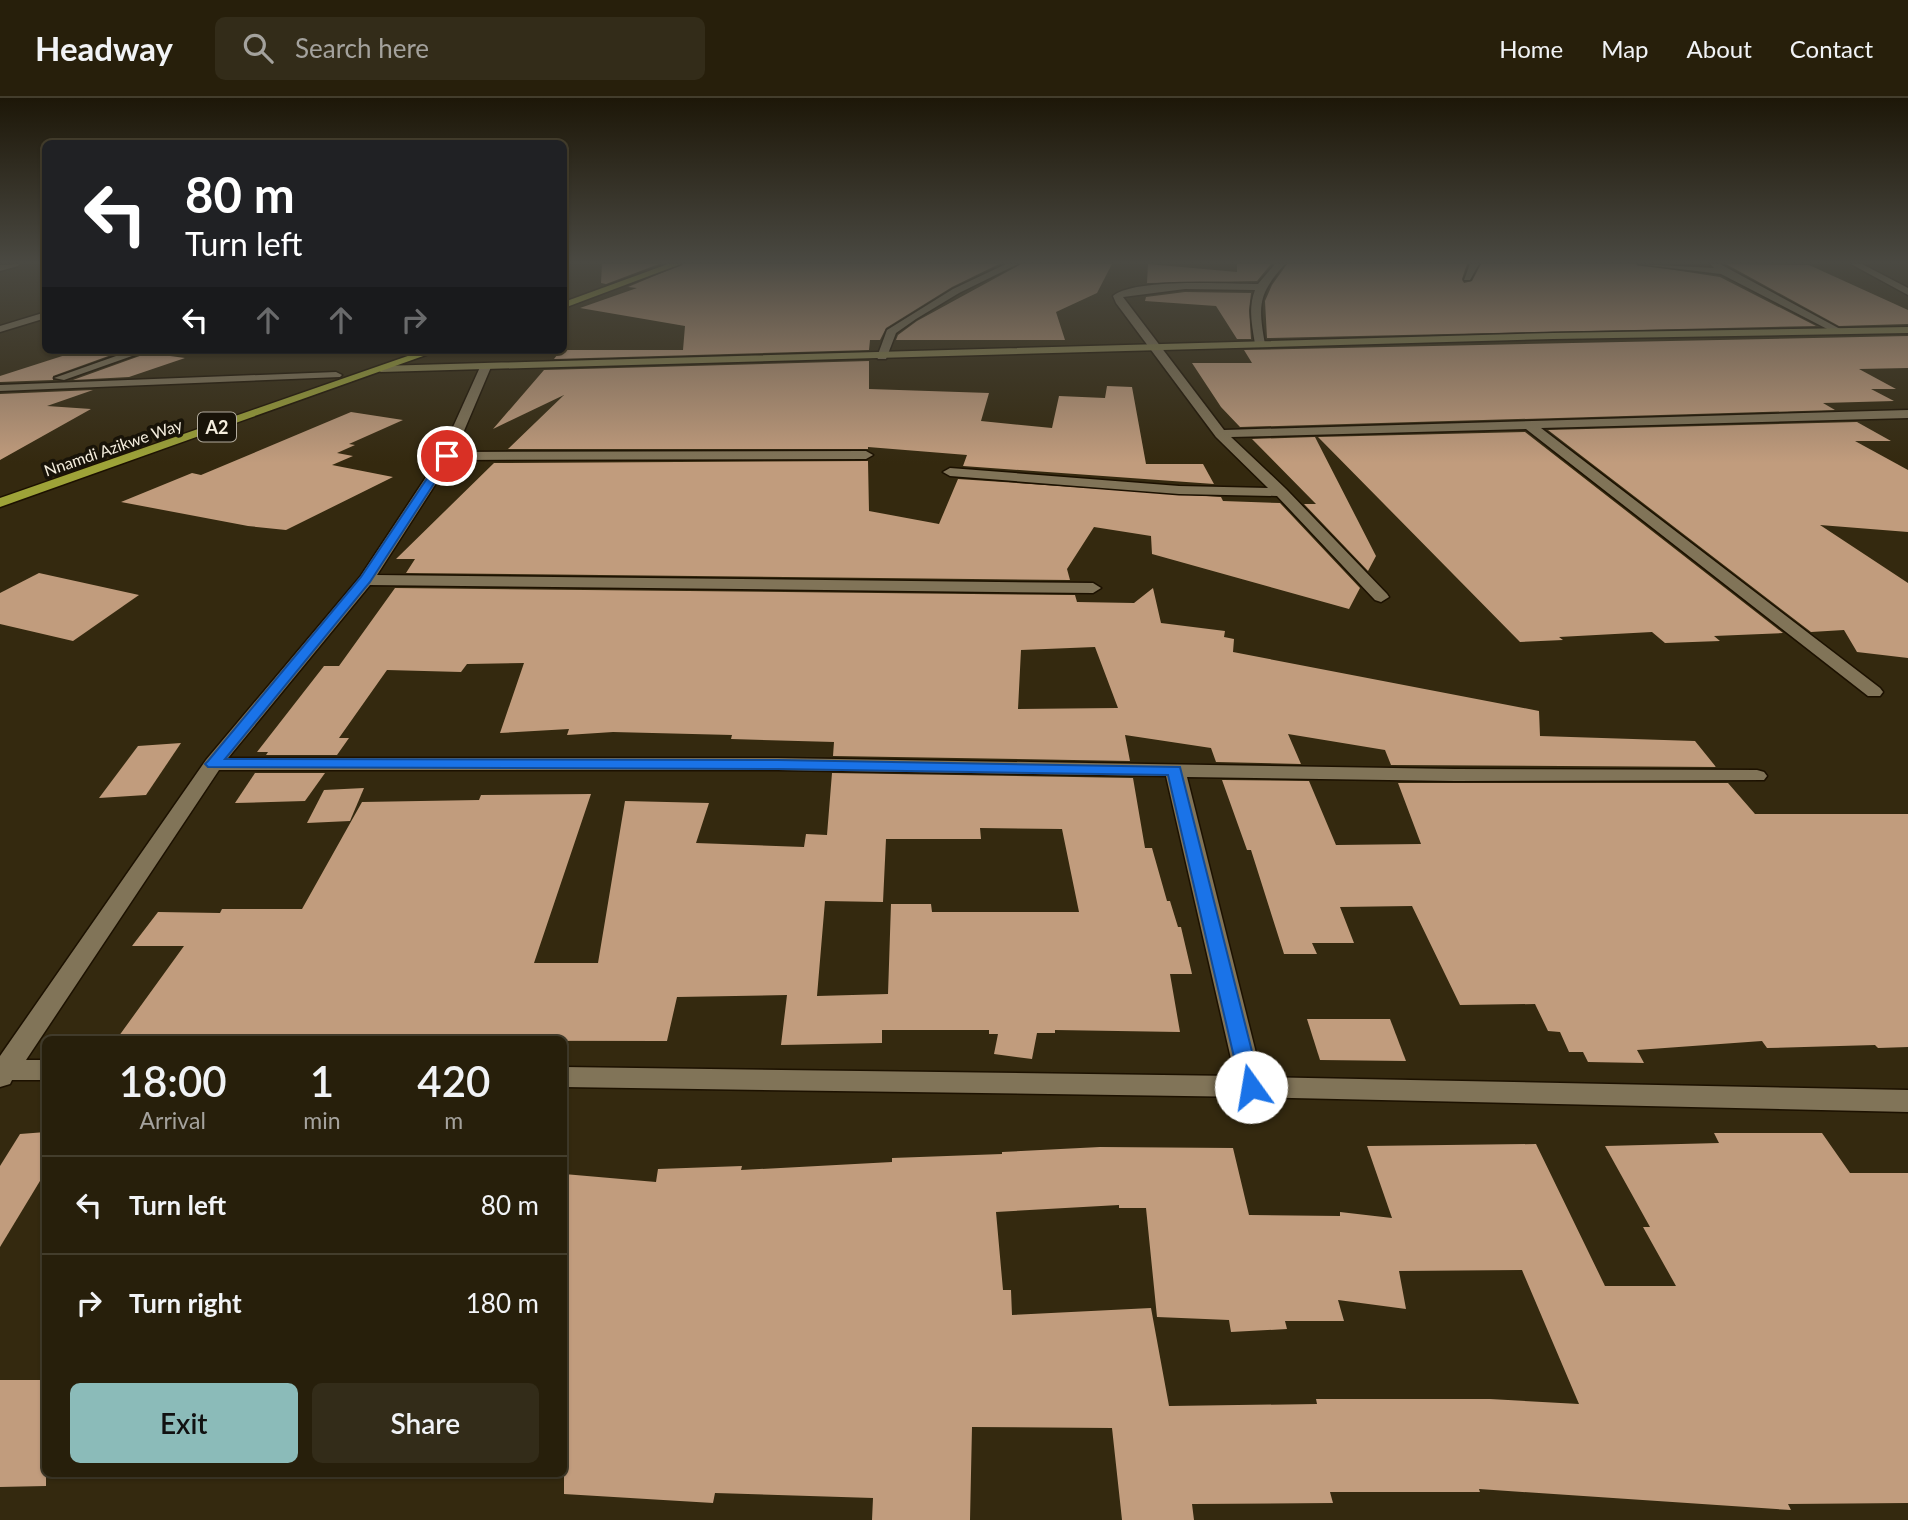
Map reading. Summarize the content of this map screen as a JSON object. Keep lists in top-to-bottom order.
{
  "streets": {
    "highway": ["A2", "Nnamdi Azikwe Way"]
  },
  "page": {
    "header": "Headway",
    "search": "Search here",
    "nav": [
      "Home",
      "Map",
      "About",
      "Contact"
    ],
    "turn": ["80 m", "Turn left"],
    "eta": [
      "18:00",
      "Arrival",
      "1",
      "min",
      "420",
      "m"
    ],
    "list": [
      {
        "name": "Turn left",
        "value": "80 m"
      },
      {
        "name": "Turn right",
        "value": "180 m"
      }
    ],
    "buttons": ["Exit", "Share"]
  }
}
